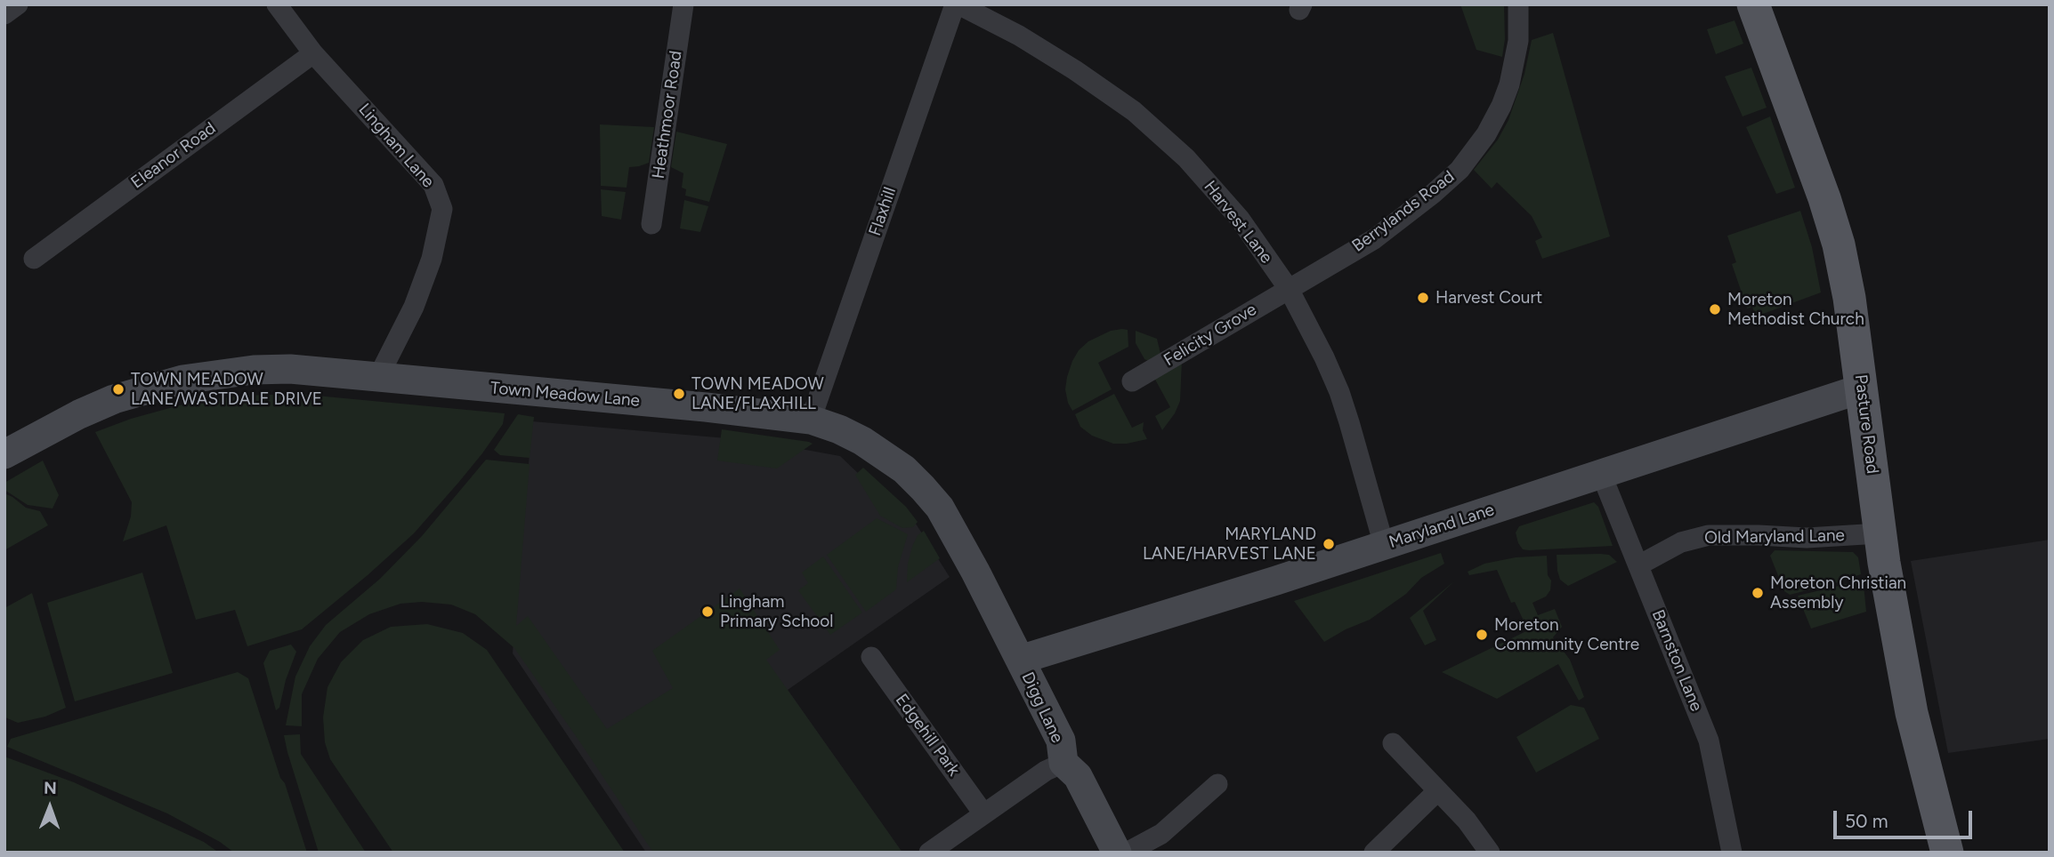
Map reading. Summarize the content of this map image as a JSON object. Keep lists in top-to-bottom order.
{
  "streets": {
    "main road": ["Pasture Road"],
    "street": [
      "Heathmoor Road",
      "Lingham Lane",
      "Eleanor Road",
      "Flaxhill",
      "Berrylands Road",
      "Harvest Lane",
      "Felicity Grove",
      "Town Meadow Lane",
      "Maryland Lane",
      "Old Maryland Lane",
      "Barnston Lane",
      "Digg Lane",
      "Edgehill Park"
    ]
  },
  "crossings": [
    ["Lingham Lane", "Eleanor Road"],
    ["Lingham Lane", "Town Meadow Lane"],
    ["Flaxhill", "Harvest Lane"],
    ["Flaxhill", "Town Meadow Lane"],
    ["Berrylands Road", "Harvest Lane"],
    ["Berrylands Road", "Felicity Grove"],
    ["Harvest Lane", "Felicity Grove"],
    ["Harvest Lane", "Maryland Lane"],
    ["Town Meadow Lane", "Maryland Lane"],
    ["Town Meadow Lane", "Digg Lane"],
    ["Pasture Road", "Maryland Lane"],
    ["Pasture Road", "Old Maryland Lane"],
    ["Maryland Lane", "Barnston Lane"],
    ["Maryland Lane", "Digg Lane"],
    ["Old Maryland Lane", "Barnston Lane"]
  ],
  "places": [
    "Harvest Court",
    "Moreton Methodist Church",
    "TOWN MEADOW LANE/WASTDALE DRIVE",
    "TOWN MEADOW LANE/FLAXHILL",
    "MARYLAND LANE/HARVEST LANE",
    "Moreton Christian Assembly",
    "Lingham Primary School",
    "Moreton Community Centre"
  ],
  "scale_bar": "50 m",
  "north": "top"
}
